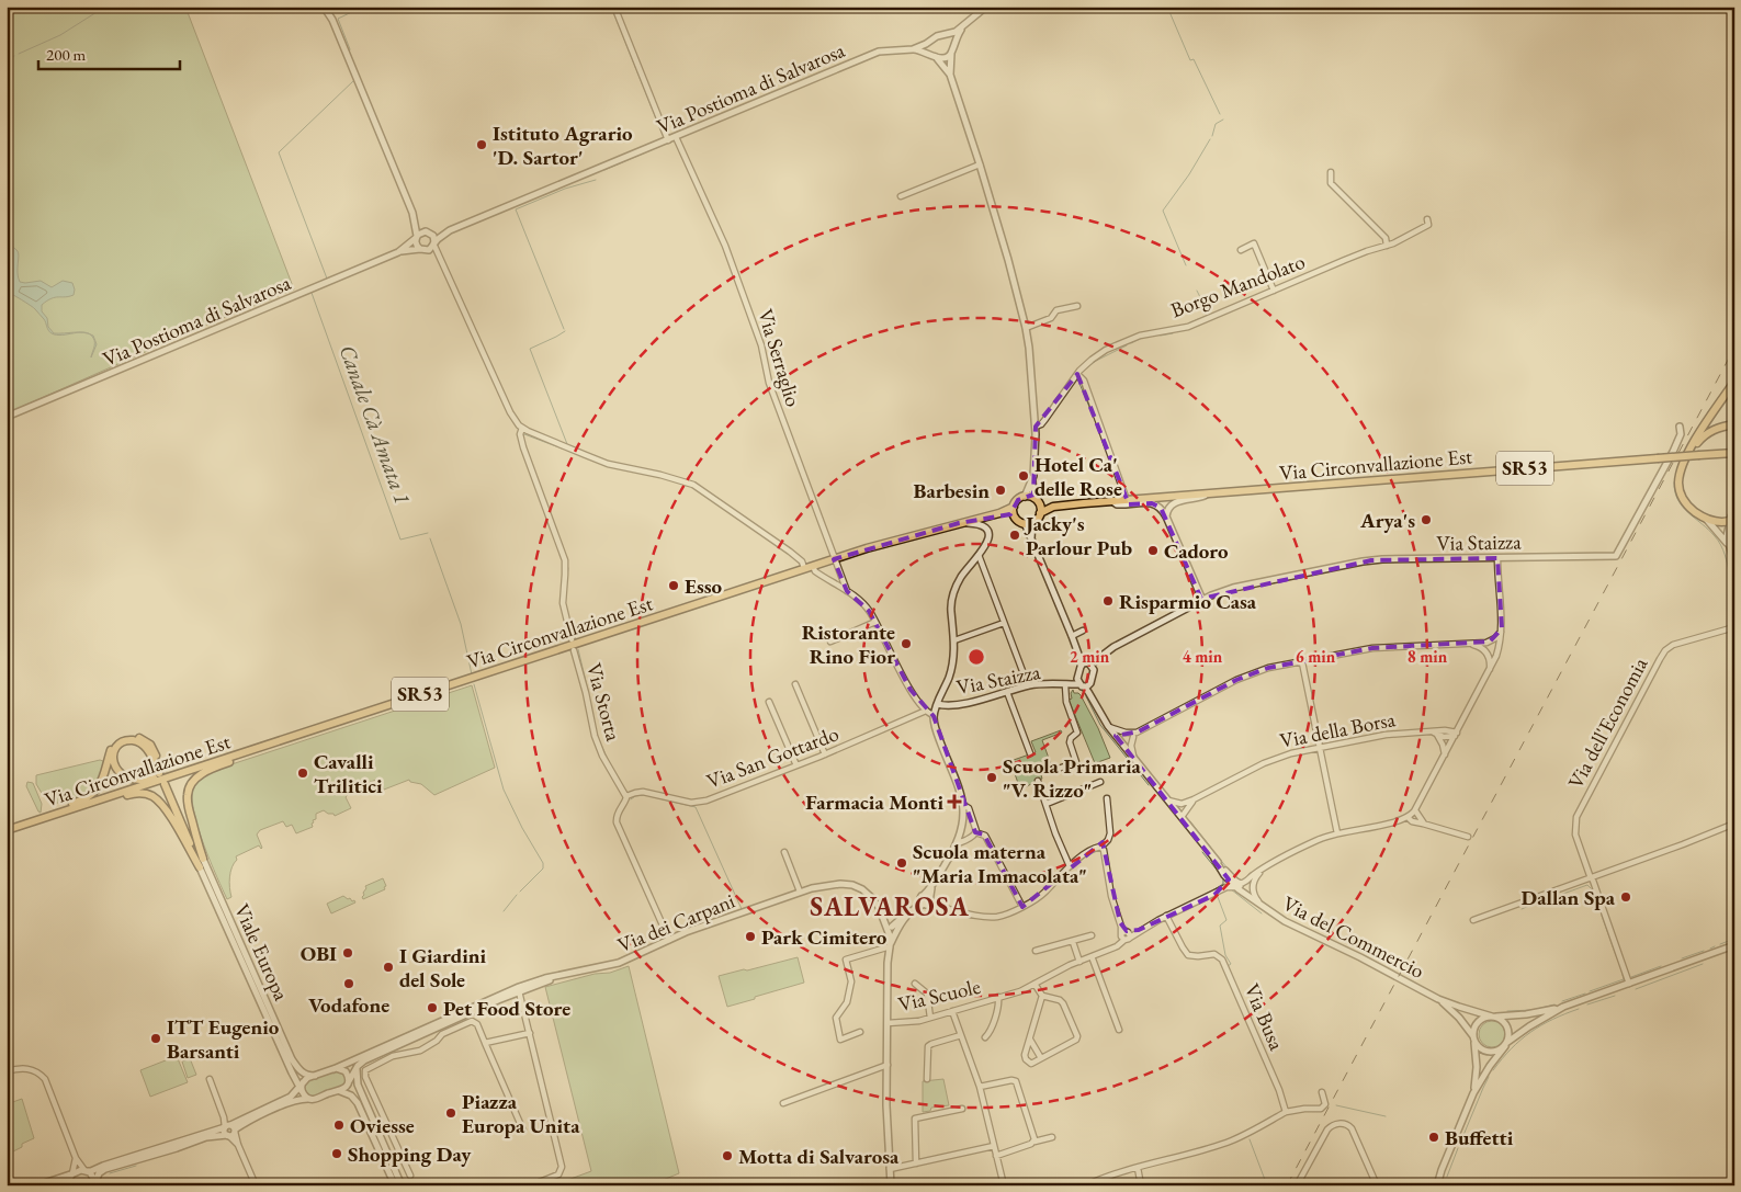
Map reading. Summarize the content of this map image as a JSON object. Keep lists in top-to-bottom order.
{
  "streets": {
    "main road": ["Via Circonvallazione Est", "SR53"],
    "street": [
      "Via Postioma di Salvarosa",
      "Borgo Mandolato",
      "Via Serraglio",
      "Via Staizza",
      "Via Storta",
      "Via dell'Economia",
      "Via della Borsa",
      "Via San Gottardo",
      "Via dei Carpani",
      "Via del Commercio",
      "Viale Europa",
      "Via Scuole",
      "Via Busa"
    ]
  },
  "crossings": [
    ["Via Postioma di Salvarosa", "Via Serraglio"],
    ["Via Serraglio", "Via Circonvallazione Est"],
    ["Via Staizza", "Via del Commercio"],
    ["Via Storta", "Via San Gottardo"],
    ["Via della Borsa", "Via del Commercio"],
    ["Via dei Carpani", "Viale Europa"],
    ["Via del Commercio", "Via Scuole"],
    ["Via Scuole", "Via Busa"]
  ],
  "districts": ["SALVAROSA"],
  "water": ["Canale Cà Amata 1"],
  "places": {
    "other": [
      "Istituto Agrario 'D. Sartor'",
      "Hotel Ca' delle Rose",
      "Barbesin",
      "Arya's",
      "Jacky's Parlour Pub",
      "Cadoro",
      "Esso",
      "Risparmio Casa",
      "Ristorante Rino Fior",
      "Cavalli Trilitici",
      "Scuola Primaria \"V. Rizzo\"",
      "Scuola materna \"Maria Immacolata\"",
      "Dallan Spa",
      "Park Cimitero",
      "OBI",
      "I Giardini del Sole",
      "Vodafone",
      "Pet Food Store",
      "ITT Eugenio Barsanti",
      "Piazza Europa Unita",
      "Oviesse",
      "Buffetti",
      "Shopping Day",
      "Motta di Salvarosa"
    ],
    "health": ["Farmacia Monti"]
  },
  "scale_bar": "200 m",
  "rings": [
    "2 min",
    "4 min",
    "6 min",
    "8 min"
  ]
}
